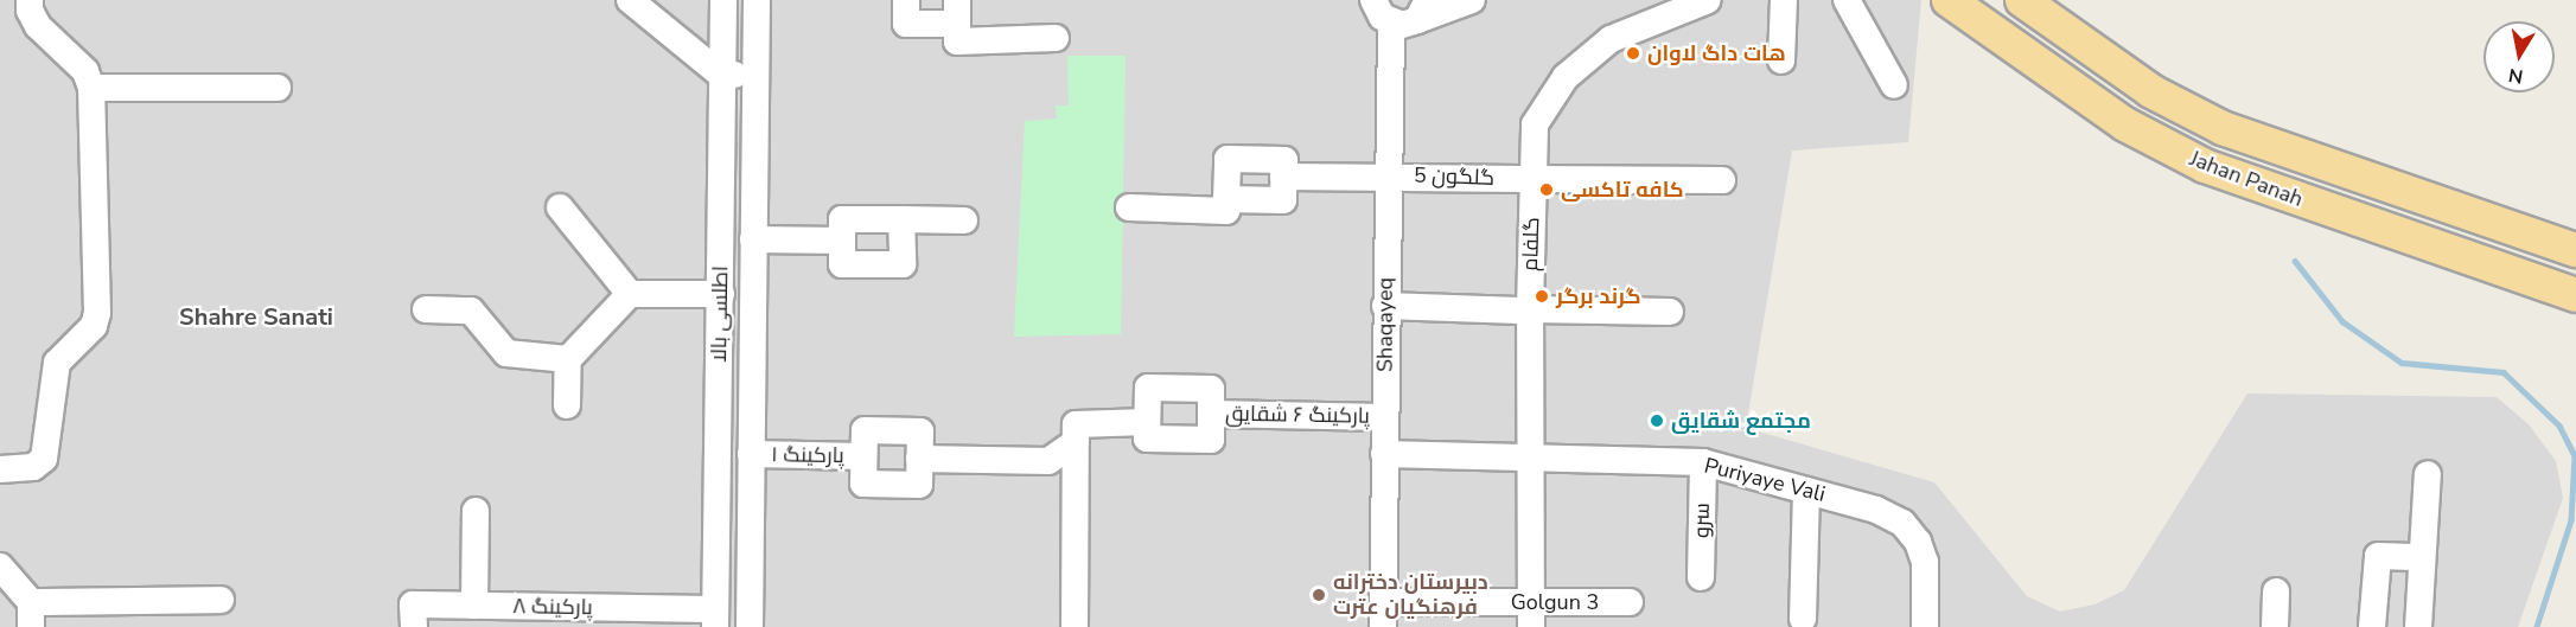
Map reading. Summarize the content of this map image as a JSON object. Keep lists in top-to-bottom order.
{
  "streets": {
    "main road": ["Jahan Panah"],
    "street": [
      "گلگون 5",
      "گلفام",
      "اطلسی بالا",
      "Shaqayeq",
      "پارکینگ ۶ شقایق",
      "پارکینگ ۱",
      "Puriyaye Vali",
      "سرو",
      "Golgun 3",
      "پارکینگ ۸"
    ]
  },
  "crossings": [
    ["گلگون 5", "گلفام"],
    ["گلگون 5", "Shaqayeq"],
    ["گلفام", "Puriyaye Vali"],
    ["گلفام", "Golgun 3"],
    ["اطلسی بالا", "پارکینگ ۱"],
    ["اطلسی بالا", "پارکینگ ۸"],
    ["Shaqayeq", "پارکینگ ۶ شقایق"],
    ["Shaqayeq", "Puriyaye Vali"],
    ["Puriyaye Vali", "سرو"]
  ],
  "districts": ["Shahre Sanati"],
  "places": [
    "هات داگ لاوان",
    "کافه تاکسی",
    "گرند برگر",
    "مجتمع شقایق",
    "دبیرستان دخترانه فرهنگیان عترت"
  ],
  "north": "bottom"
}
